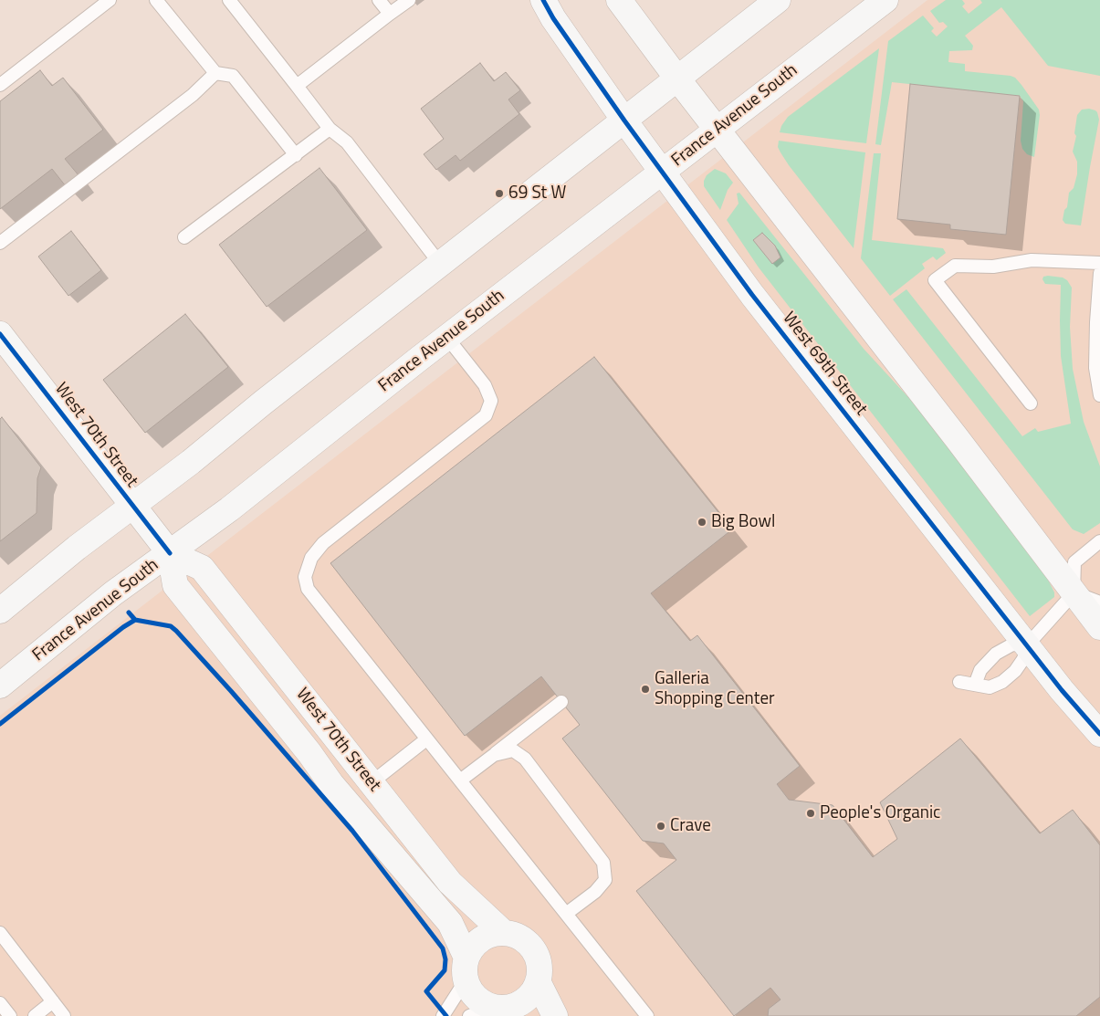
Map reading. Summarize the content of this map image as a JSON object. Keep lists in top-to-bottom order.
{
  "streets": {
    "street": ["France Avenue South", "West 69th Street", "West 70th Street"]
  },
  "crossings": [
    ["France Avenue South", "West 69th Street"],
    ["France Avenue South", "West 70th Street"]
  ],
  "places": [
    "69 St W",
    "Big Bowl",
    "Galleria Shopping Center",
    "People's Organic",
    "Crave"
  ]
}
